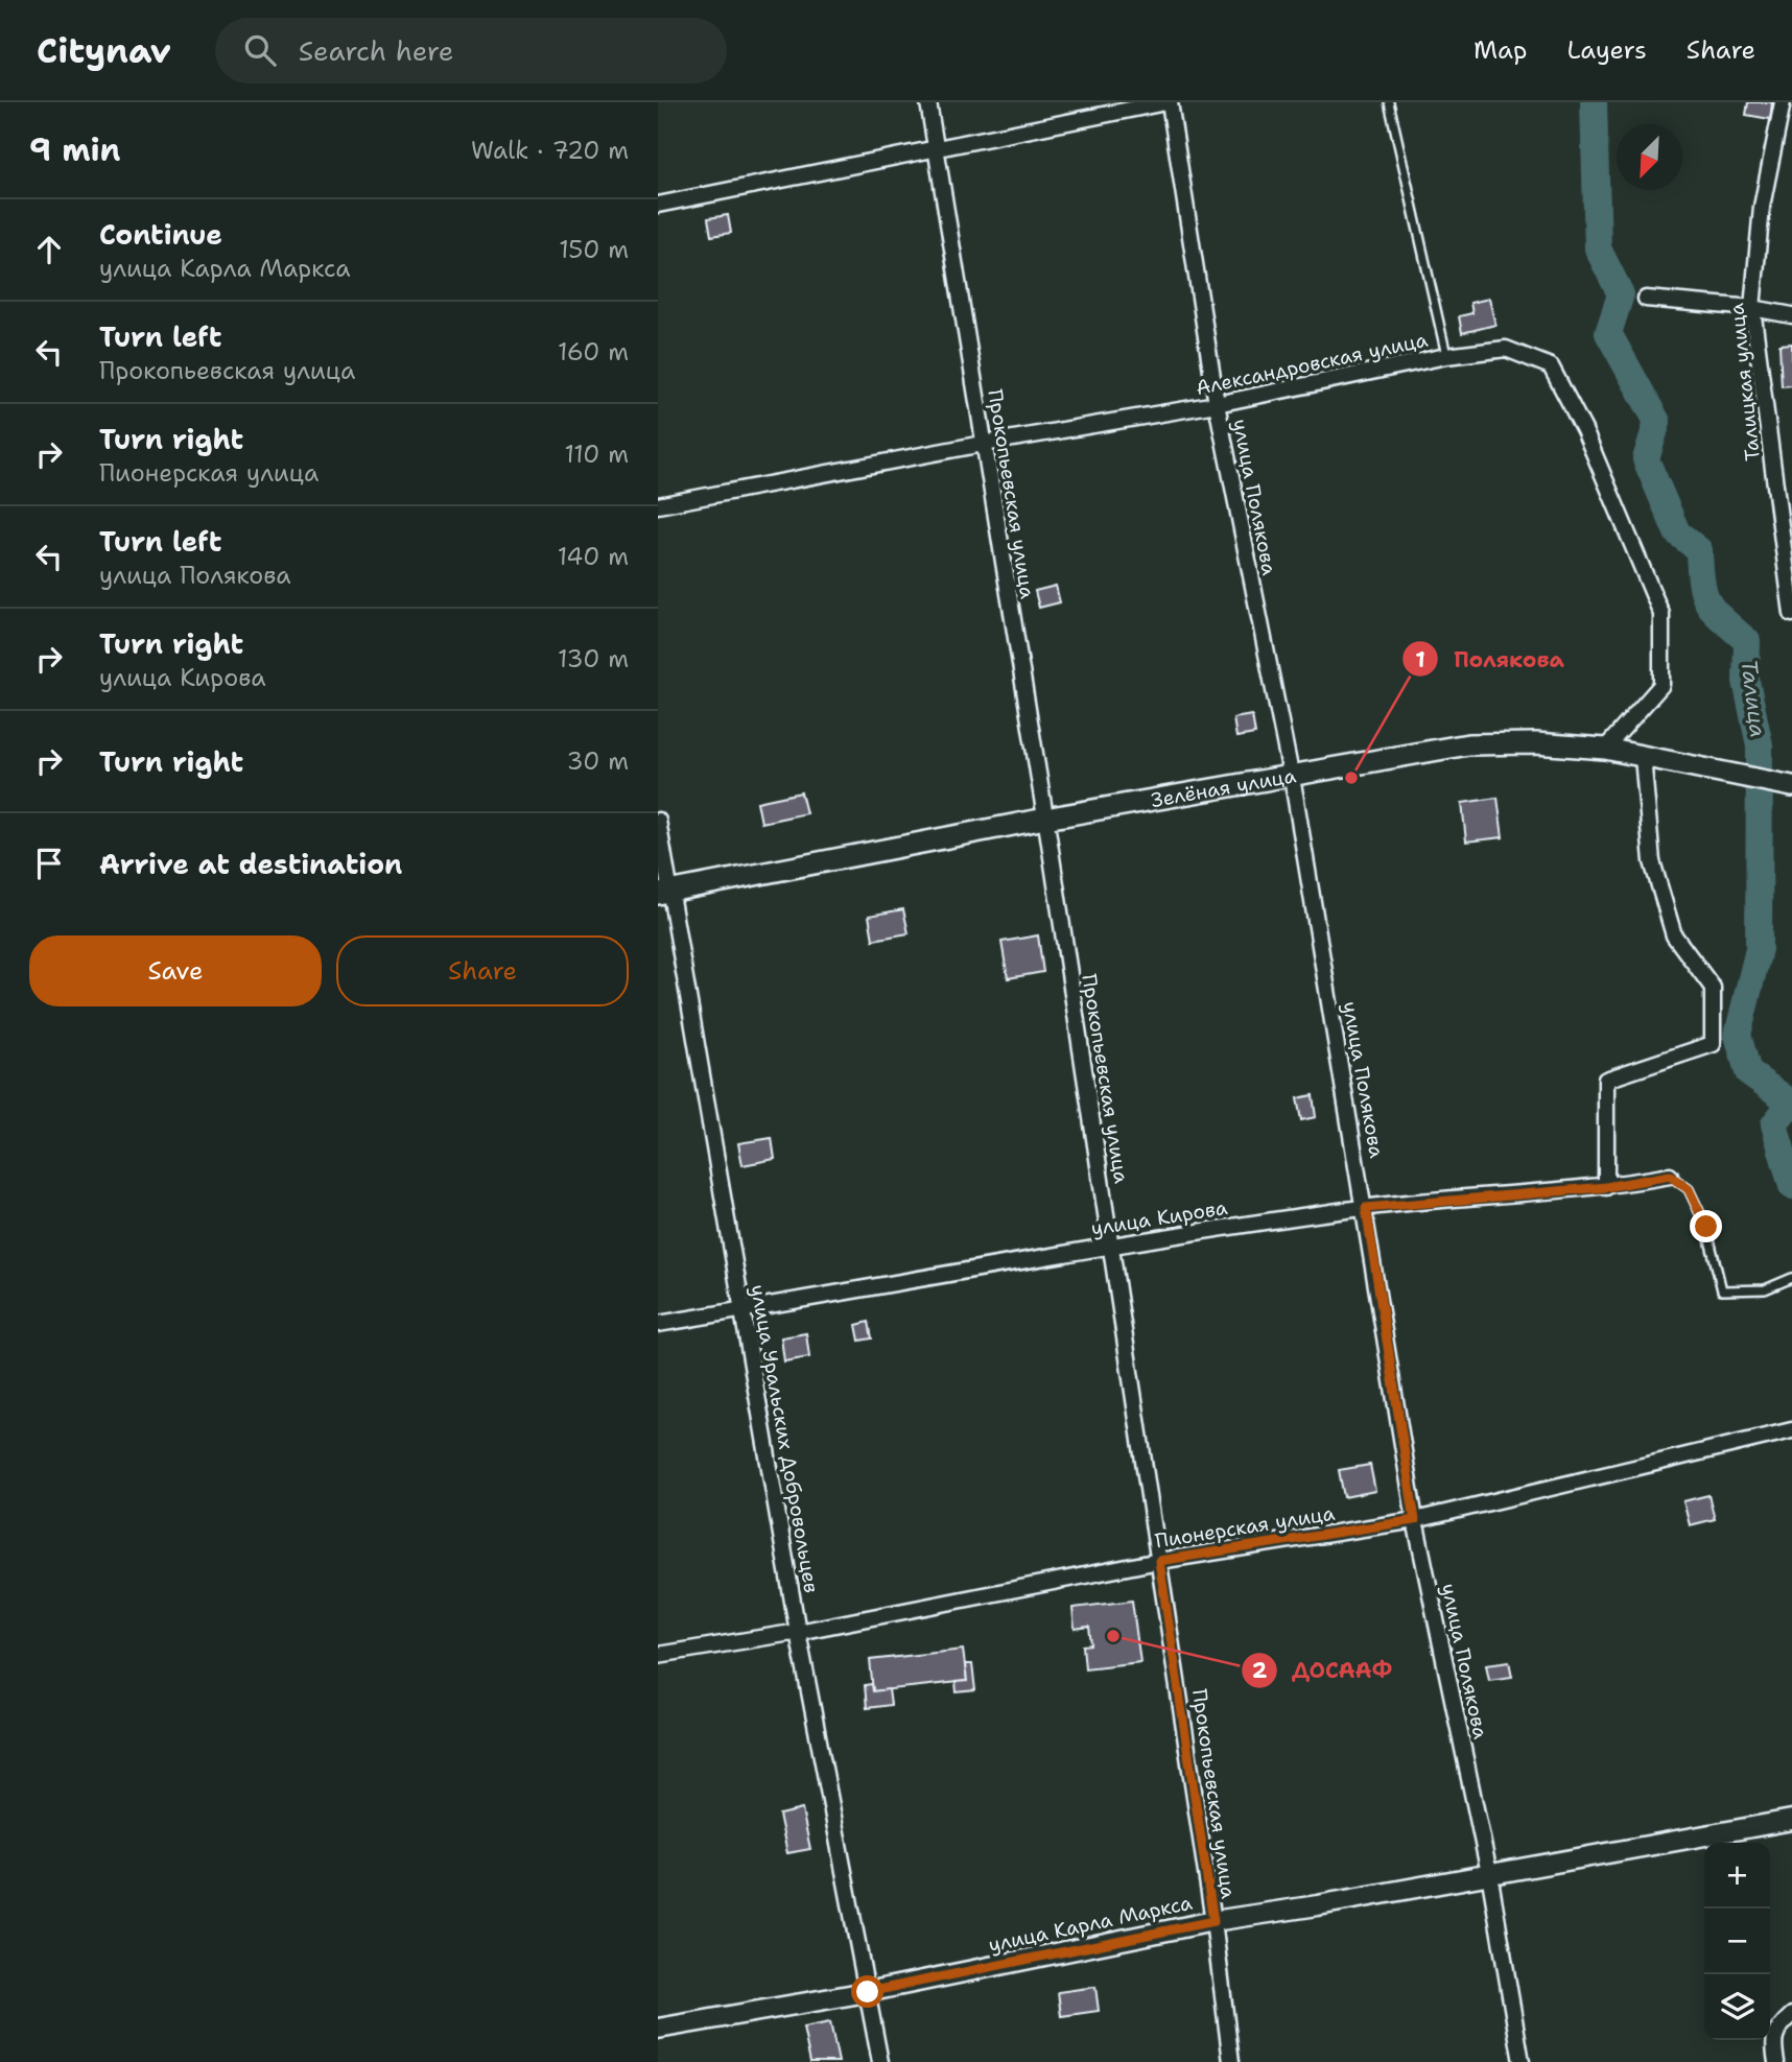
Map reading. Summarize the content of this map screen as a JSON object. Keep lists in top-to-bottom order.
{
  "streets": {
    "main road": ["Зелёная улица"],
    "street": [
      "Александровская улица",
      "Талицкая улица",
      "Прокопьевская улица",
      "улица Полякова",
      "улица Кирова",
      "улица Уральских Добровольцев",
      "Пионерская улица",
      "улица Карла Маркса"
    ]
  },
  "crossings": [
    ["Александровская улица", "Прокопьевская улица"],
    ["Александровская улица", "улица Полякова"],
    ["Александровская улица", "Зелёная улица"],
    ["Прокопьевская улица", "Зелёная улица"],
    ["Прокопьевская улица", "улица Кирова"],
    ["Прокопьевская улица", "Пионерская улица"],
    ["Прокопьевская улица", "улица Карла Маркса"],
    ["улица Полякова", "Зелёная улица"],
    ["улица Полякова", "улица Кирова"],
    ["улица Полякова", "Пионерская улица"],
    ["улица Полякова", "улица Карла Маркса"],
    ["Зелёная улица", "улица Уральских Добровольцев"],
    ["улица Кирова", "улица Уральских Добровольцев"],
    ["улица Уральских Добровольцев", "Пионерская улица"],
    ["улица Уральских Добровольцев", "улица Карла Маркса"]
  ],
  "water": ["Талица"],
  "places": ["Полякова", "ДОСААФ"],
  "north": "bottom left",
  "page": {
    "header": "Citynav",
    "search": "Search here",
    "nav": ["Map", "Layers", "Share"],
    "heading": ["9 min", "Walk · 720 m"],
    "list": [
      ["Continue", "улица Карла Маркса", "150 m"],
      ["Turn left", "Прокопьевская улица", "160 m"],
      ["Turn right", "Пионерская улица", "110 m"],
      ["Turn left", "улица Полякова", "140 m"],
      ["Turn right", "улица Кирова", "130 m"],
      ["Turn right", "30 m"],
      "Arrive at destination"
    ],
    "buttons": ["Save", "Share"],
    "map_buttons": ["+", "−"]
  }
}
